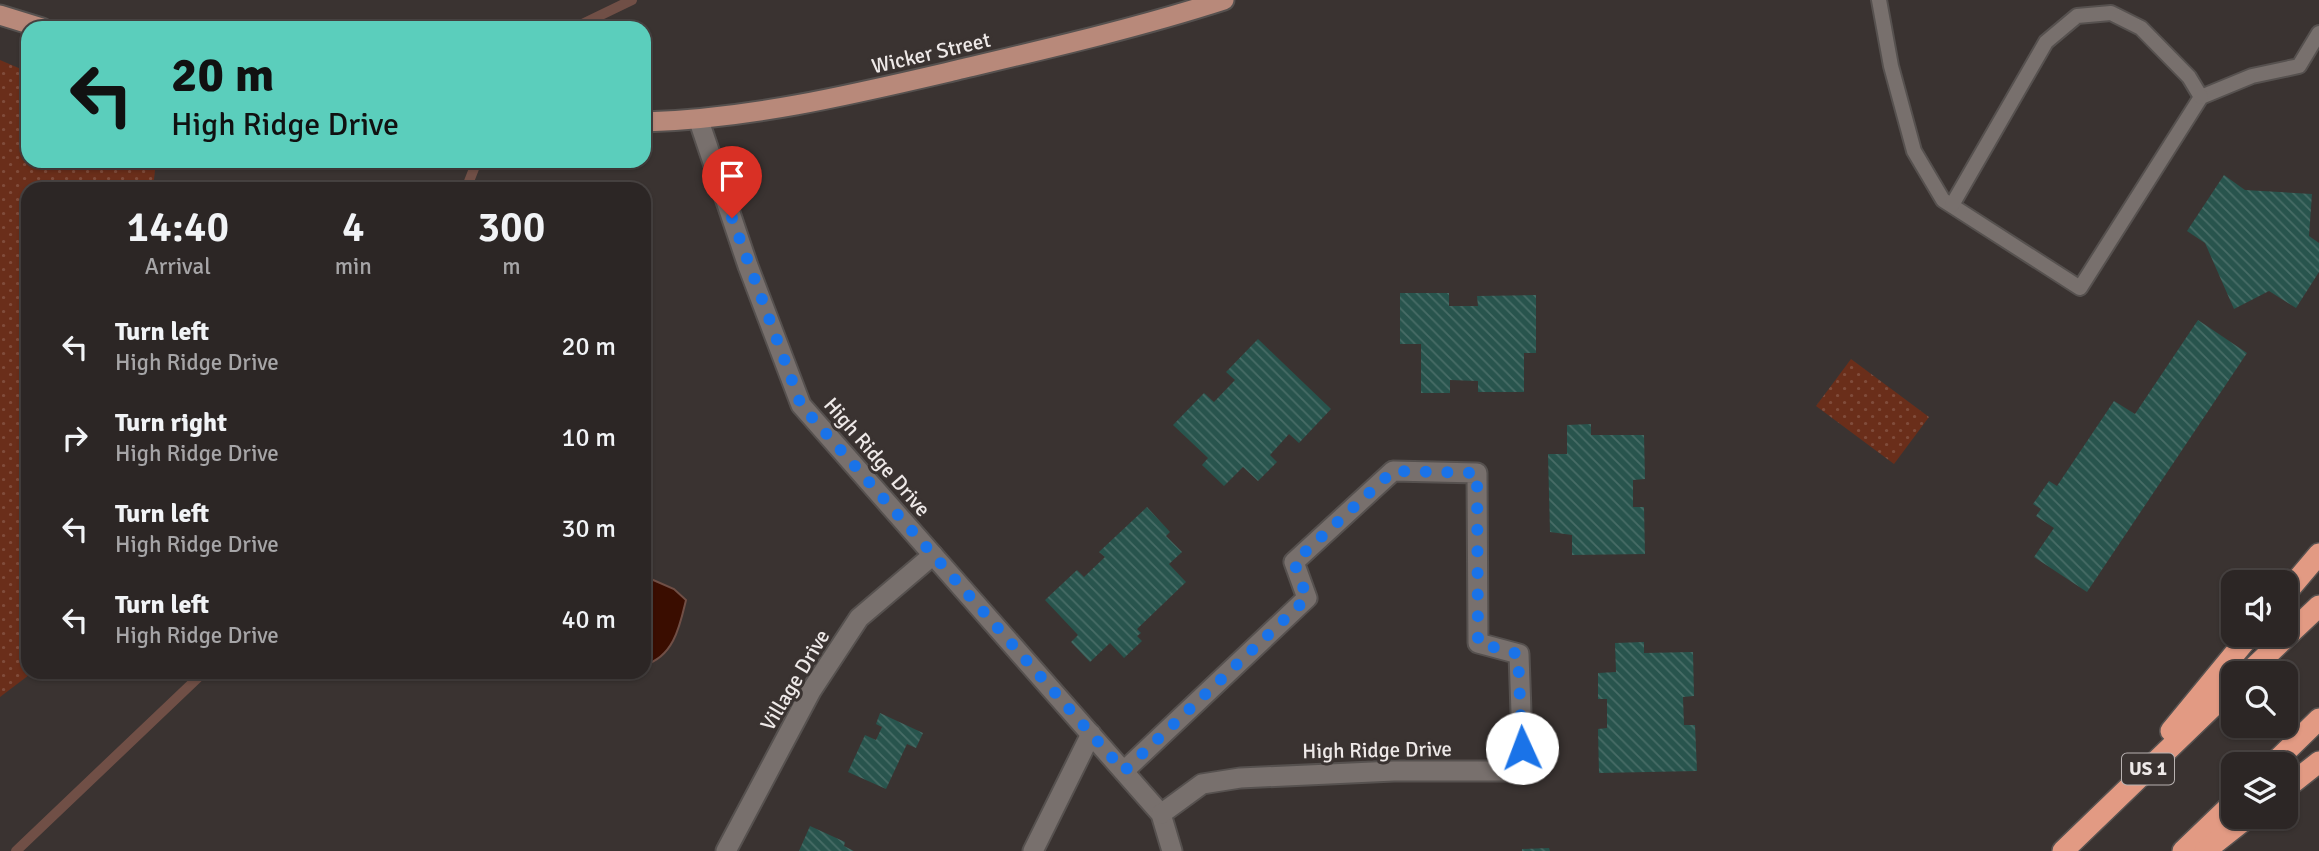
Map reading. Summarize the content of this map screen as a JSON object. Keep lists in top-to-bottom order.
{
  "streets": {
    "highway": ["US 1"],
    "main road": ["Wicker Street"],
    "street": ["High Ridge Drive", "Village Drive"]
  },
  "crossings": [
    ["Wicker Street", "High Ridge Drive"],
    ["High Ridge Drive", "Village Drive"]
  ],
  "page": {
    "turn": ["20 m", "High Ridge Drive"],
    "eta": [
      "14:40",
      "Arrival",
      "4",
      "min",
      "300",
      "m"
    ],
    "list": [
      {
        "name": "Turn left",
        "note": "High Ridge Drive",
        "value": "20 m"
      },
      {
        "name": "Turn right",
        "note": "High Ridge Drive",
        "value": "10 m"
      },
      {
        "name": "Turn left",
        "note": "High Ridge Drive",
        "value": "30 m"
      },
      {
        "name": "Turn left",
        "note": "High Ridge Drive",
        "value": "40 m"
      }
    ]
  }
}
